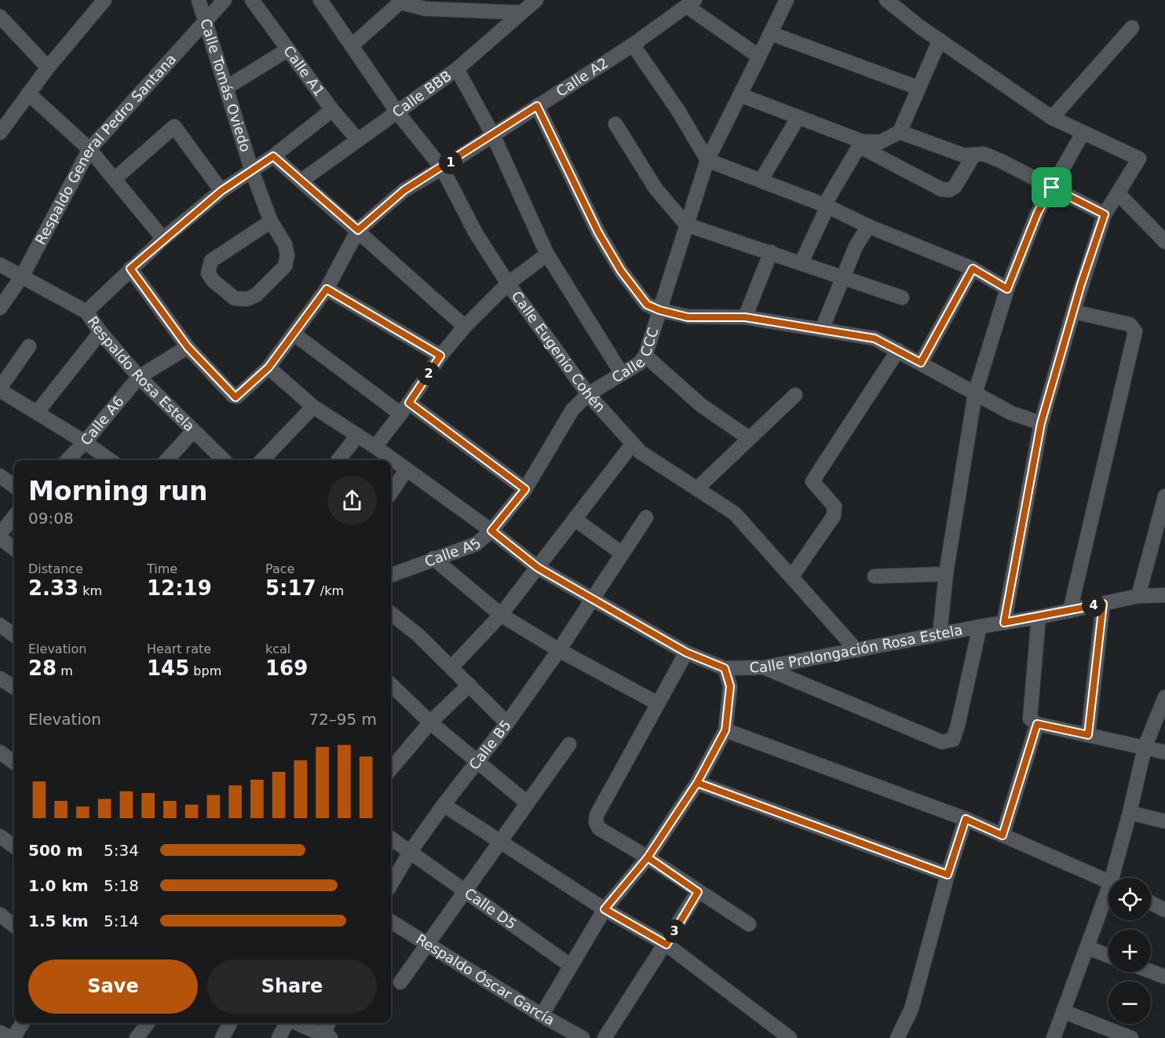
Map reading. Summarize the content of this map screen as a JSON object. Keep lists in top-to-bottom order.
{
  "streets": {
    "street": [
      "Calle A1",
      "Calle A2",
      "Calle Tomás Oviedo",
      "Calle BBB",
      "Respaldo General Pedro Santana",
      "Calle Eugenio Cohén",
      "Calle CCC",
      "Respaldo Rosa Estela",
      "Calle A6",
      "Calle A5",
      "Calle Prolongación Rosa Estela",
      "Calle B5",
      "Calle D5",
      "Respaldo Óscar García"
    ]
  },
  "crossings": [
    ["Calle A1", "Calle BBB"],
    ["Calle A2", "Calle Eugenio Cohén"],
    ["Calle A2", "Calle A6"],
    ["Calle A2", "Calle Prolongación Rosa Estela"],
    ["Calle Tomás Oviedo", "Respaldo General Pedro Santana"],
    ["Calle BBB", "Calle Eugenio Cohén"],
    ["Respaldo General Pedro Santana", "Respaldo Rosa Estela"],
    ["Calle Eugenio Cohén", "Calle CCC"],
    ["Calle Eugenio Cohén", "Calle Prolongación Rosa Estela"],
    ["Calle CCC", "Calle A5"],
    ["Respaldo Rosa Estela", "Calle A6"],
    ["Calle A5", "Calle Prolongación Rosa Estela"],
    ["Calle Prolongación Rosa Estela", "Calle B5"],
    ["Calle B5", "Calle D5"]
  ],
  "page": {
    "pins": [
      "1",
      "2",
      "4",
      "3"
    ],
    "heading": ["Morning run", "09:08"],
    "stats": [
      ["Distance", "2.33 km"],
      ["Time", "12:19"],
      ["Pace", "5:17 /km"],
      ["Elevation", "28 m"],
      ["Heart rate", "145 bpm"],
      ["kcal", "169"]
    ],
    "chart": ["Elevation", "72–95 m"],
    "list": [
      {
        "name": "500 m",
        "note": "5:34"
      },
      {
        "name": "1.0 km",
        "note": "5:18"
      },
      {
        "name": "1.5 km",
        "note": "5:14"
      }
    ],
    "map_buttons": ["+", "−"],
    "buttons": ["Save", "Share"]
  }
}
